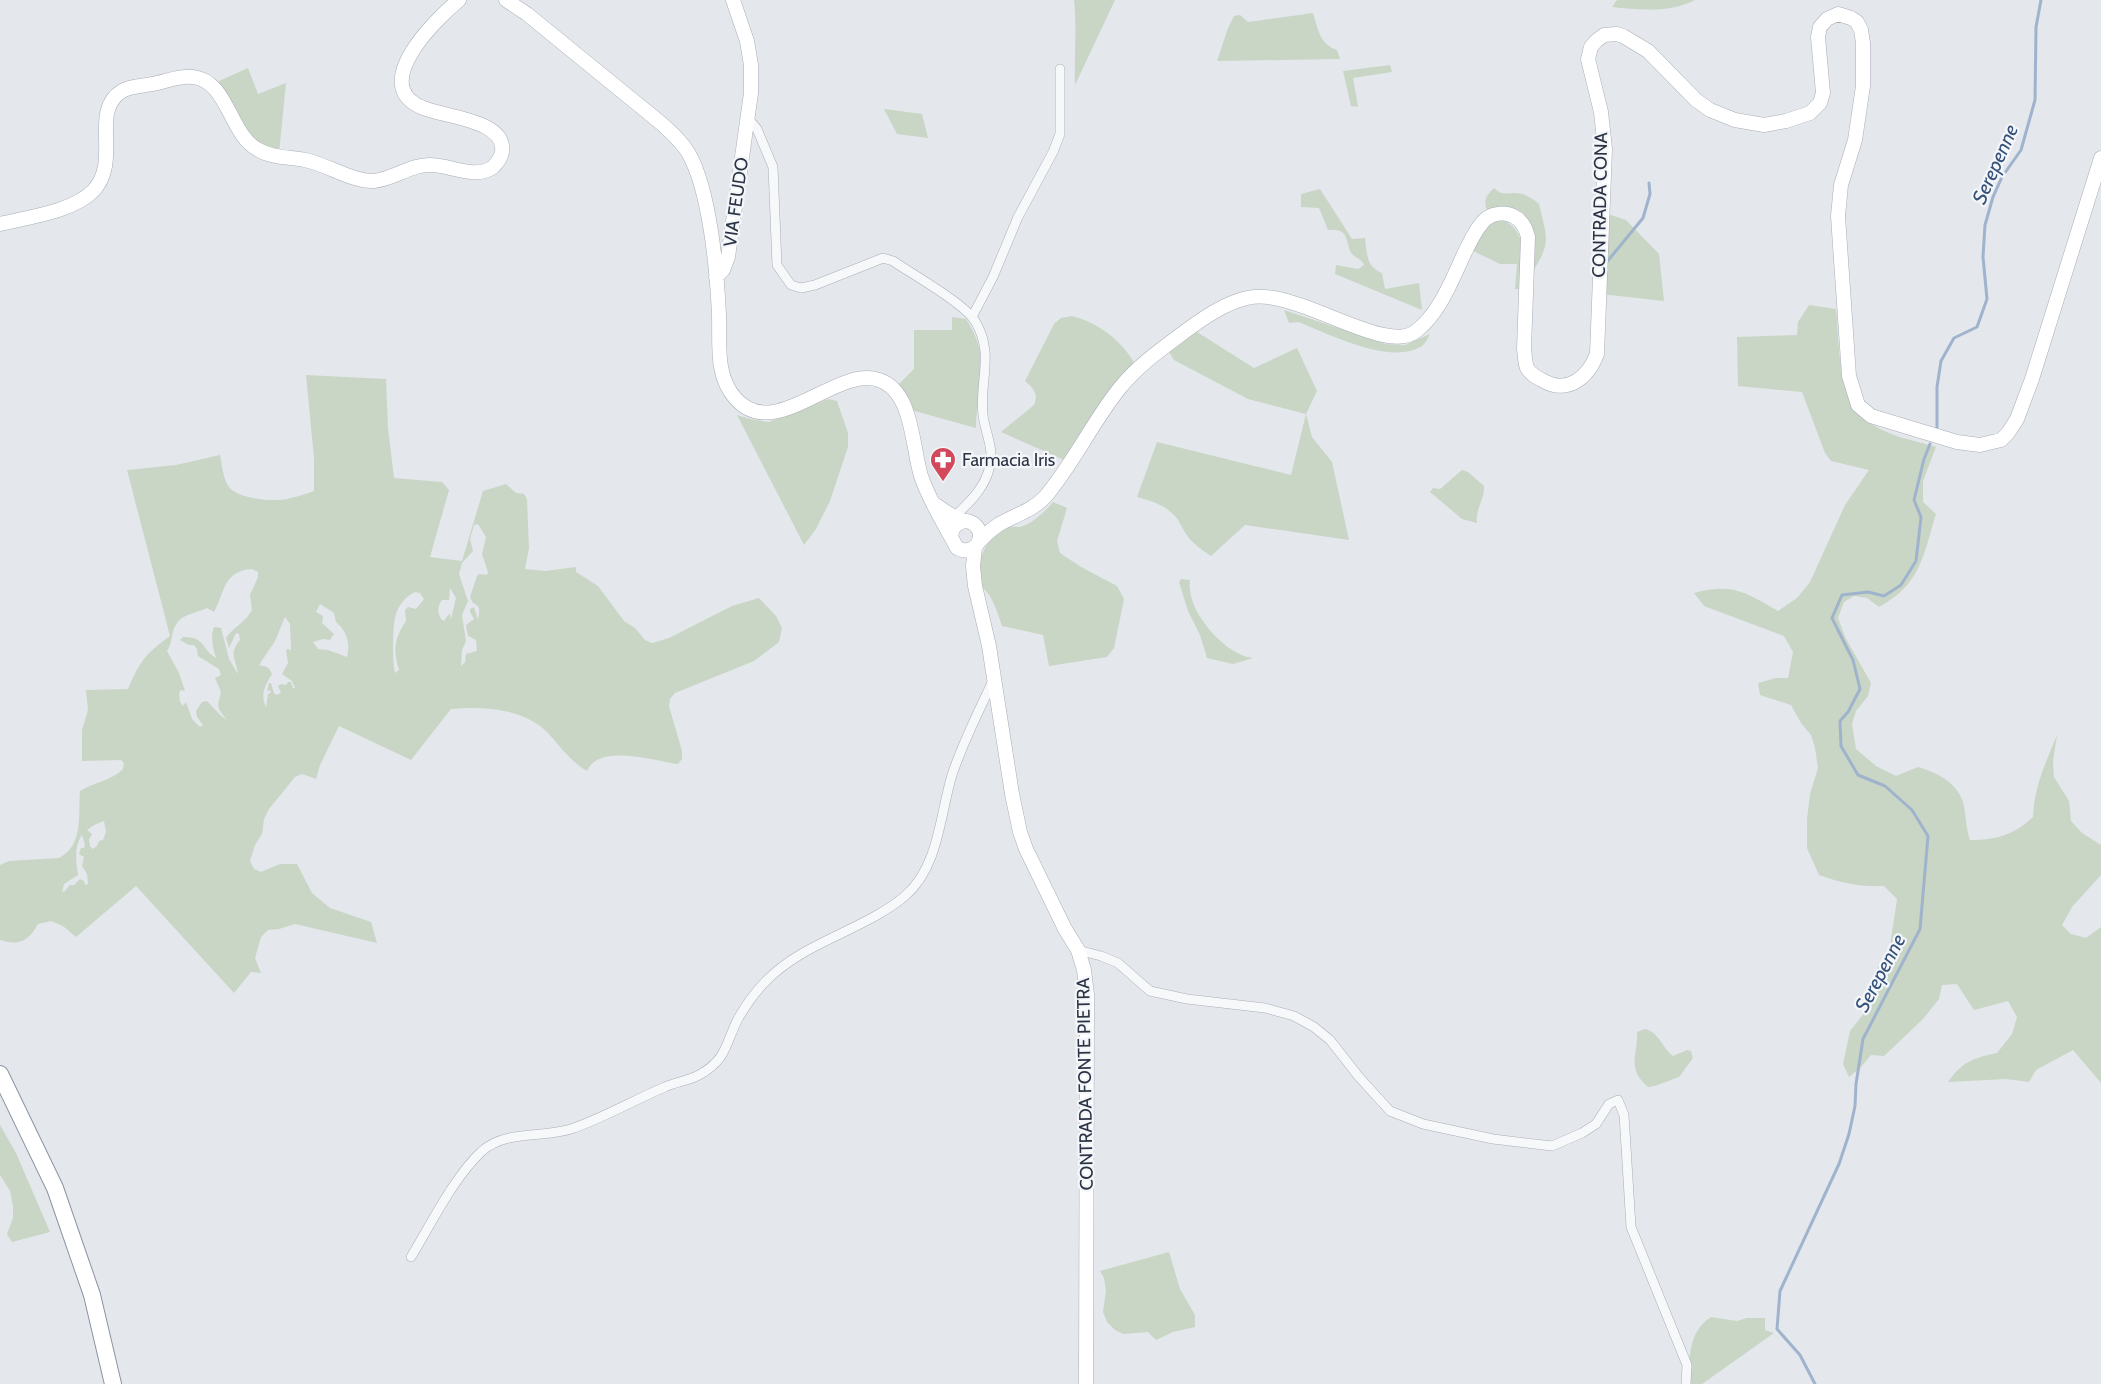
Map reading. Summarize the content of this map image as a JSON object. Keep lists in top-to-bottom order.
{
  "streets": {
    "main road": ["VIA FEUDO", "CONTRADA CONA", "CONTRADA FONTE PIETRA"]
  },
  "crossings": [
    ["VIA FEUDO", "CONTRADA CONA"],
    ["VIA FEUDO", "CONTRADA FONTE PIETRA"]
  ],
  "water": ["Serepenne"],
  "places": {
    "pharmacy": ["Farmacia Iris"]
  }
}
